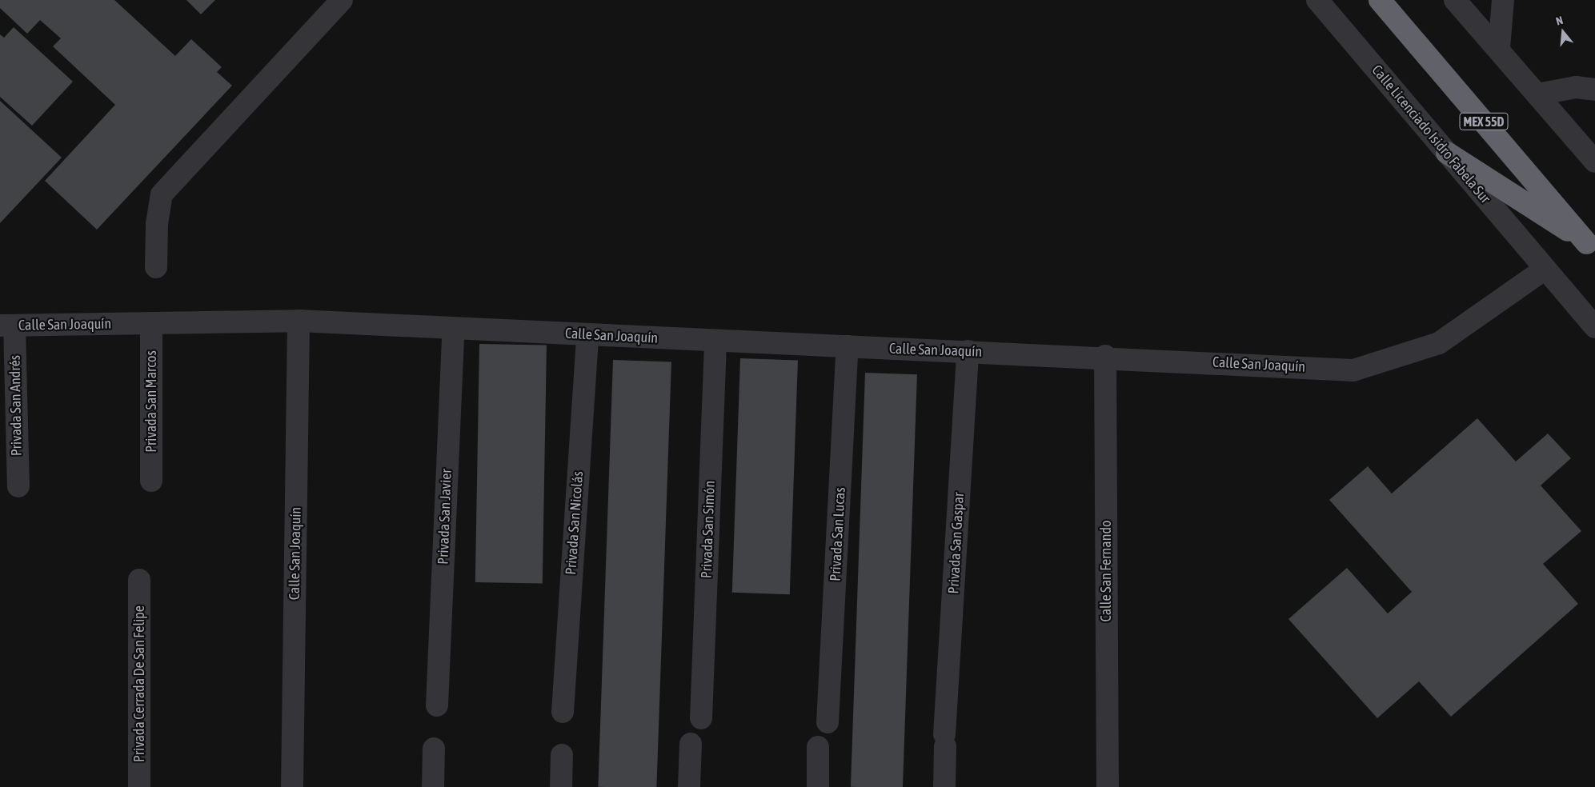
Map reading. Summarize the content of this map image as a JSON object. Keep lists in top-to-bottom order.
{
  "streets": {
    "highway": ["MEX 55D"],
    "street": [
      "Calle Licenciado Isidro Fabela Sur",
      "Calle San Joaquín",
      "Privada San Marcos",
      "Privada San Andrés",
      "Privada San Javier",
      "Privada San Nicolás",
      "Privada San Simón",
      "Privada San Lucas",
      "Privada San Gaspar",
      "Calle San Fernando",
      "Privada Cerrada De San Felipe"
    ]
  },
  "crossings": [
    ["Calle Licenciado Isidro Fabela Sur", "Calle San Joaquín"],
    ["Calle San Joaquín", "Privada San Marcos"],
    ["Calle San Joaquín", "Privada San Andrés"],
    ["Calle San Joaquín", "Privada San Javier"],
    ["Calle San Joaquín", "Privada San Nicolás"],
    ["Calle San Joaquín", "Privada San Simón"],
    ["Calle San Joaquín", "Privada San Lucas"],
    ["Calle San Joaquín", "Privada San Gaspar"],
    ["Calle San Joaquín", "Calle San Fernando"]
  ],
  "north": "top"
}
